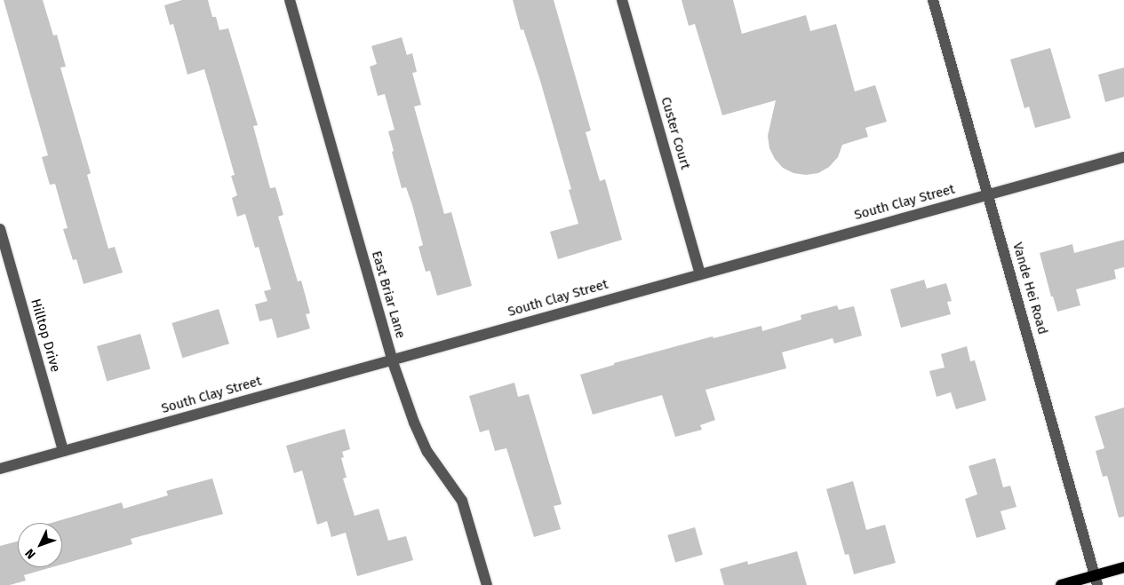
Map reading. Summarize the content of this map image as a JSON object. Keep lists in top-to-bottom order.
{
  "streets": {
    "street": [
      "Custer Court",
      "South Clay Street",
      "Vande Hei Road",
      "East Briar Lane",
      "Hilltop Drive"
    ]
  },
  "crossings": [
    ["Custer Court", "South Clay Street"],
    ["South Clay Street", "Vande Hei Road"],
    ["South Clay Street", "East Briar Lane"],
    ["South Clay Street", "Hilltop Drive"]
  ],
  "north": "bottom left"
}
